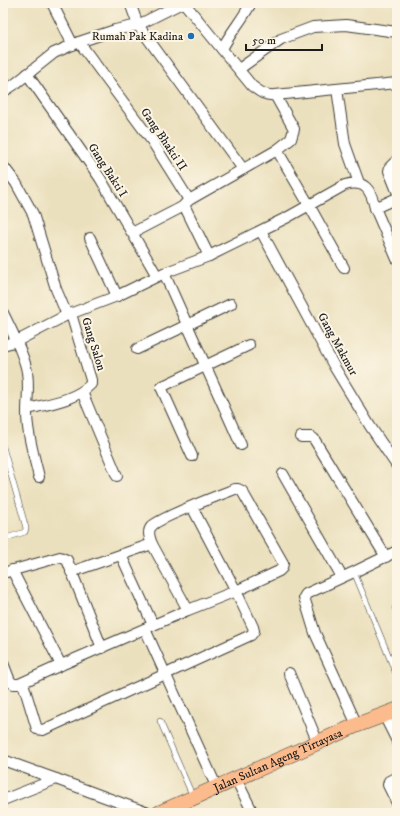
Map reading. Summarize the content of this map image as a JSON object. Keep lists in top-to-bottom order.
{
  "streets": {
    "main road": ["Jalan Sultan Ageng Tirtayasa"],
    "street": [
      "Gang Bhakti II",
      "Gang Bakti I",
      "Gang Salon",
      "Gang Makmur"
    ]
  },
  "crossings": [
    ["Gang Bhakti II", "Gang Bakti I"]
  ],
  "places": ["Rumah Pak Kadina"],
  "scale_bar": "50 m"
}
